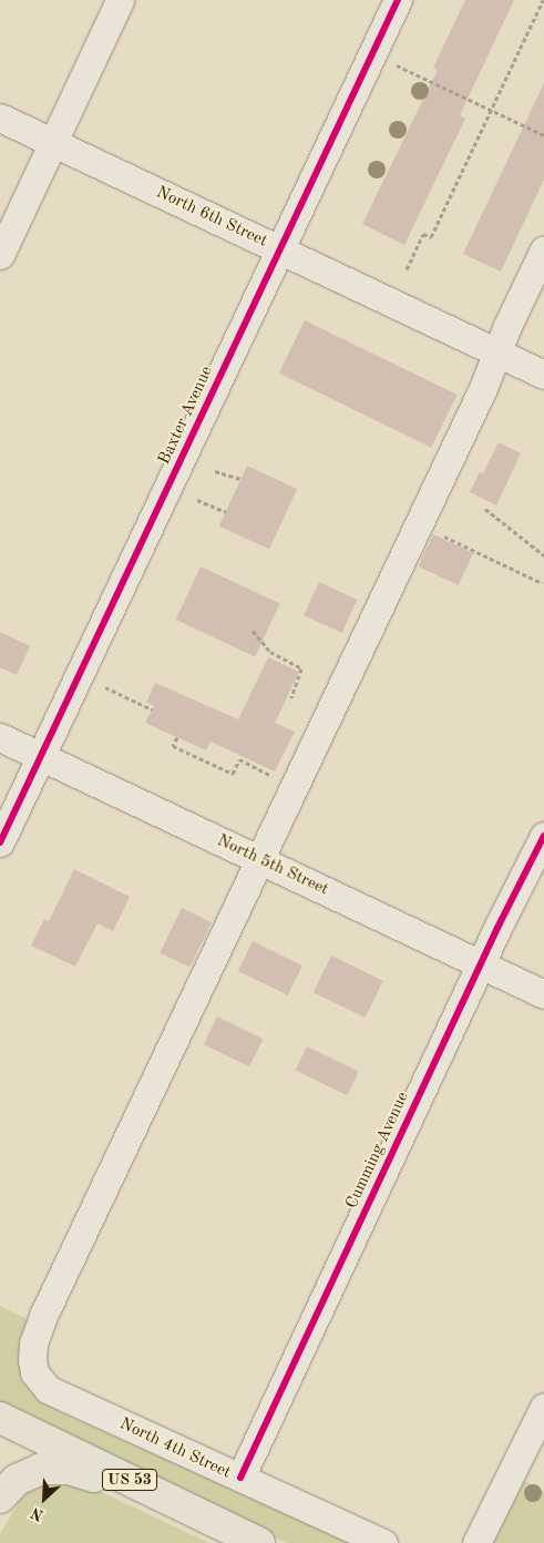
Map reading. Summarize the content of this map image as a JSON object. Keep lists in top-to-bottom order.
{
  "streets": {
    "highway": ["US 53"],
    "street": [
      "North 6th Street",
      "Baxter Avenue",
      "North 5th Street",
      "Cumming Avenue",
      "North 4th Street"
    ]
  },
  "crossings": [
    ["North 6th Street", "Baxter Avenue"],
    ["Baxter Avenue", "North 5th Street"],
    ["North 5th Street", "Cumming Avenue"],
    ["North 5th Street", "North 4th Street"],
    ["Cumming Avenue", "North 4th Street"]
  ],
  "north": "bottom left"
}
